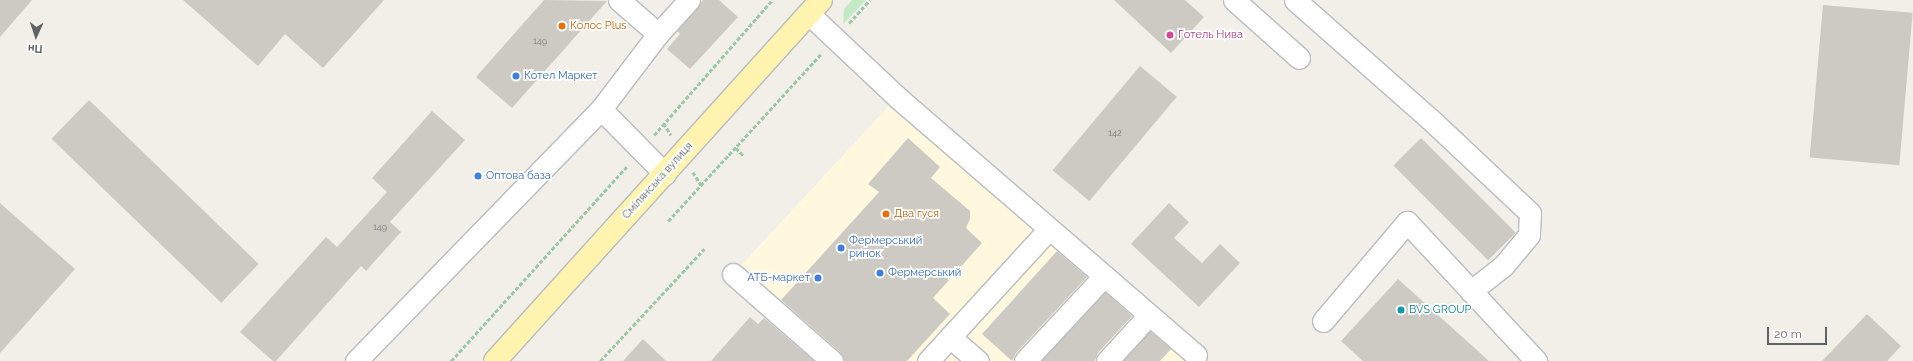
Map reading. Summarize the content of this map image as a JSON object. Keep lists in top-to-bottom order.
{
  "streets": {
    "main road": ["Смілянська вулиця"]
  },
  "places": [
    "Колос Plus",
    "Готель Нива",
    "Котел Маркет",
    "Оптова база",
    "Два гуся",
    "Фермерський ринок",
    "Фермерський",
    "АТБ-маркет",
    "BVS GROUP"
  ],
  "house_numbers": ["149", "142", "149"],
  "scale_bar": "20 m",
  "north": "bottom"
}
